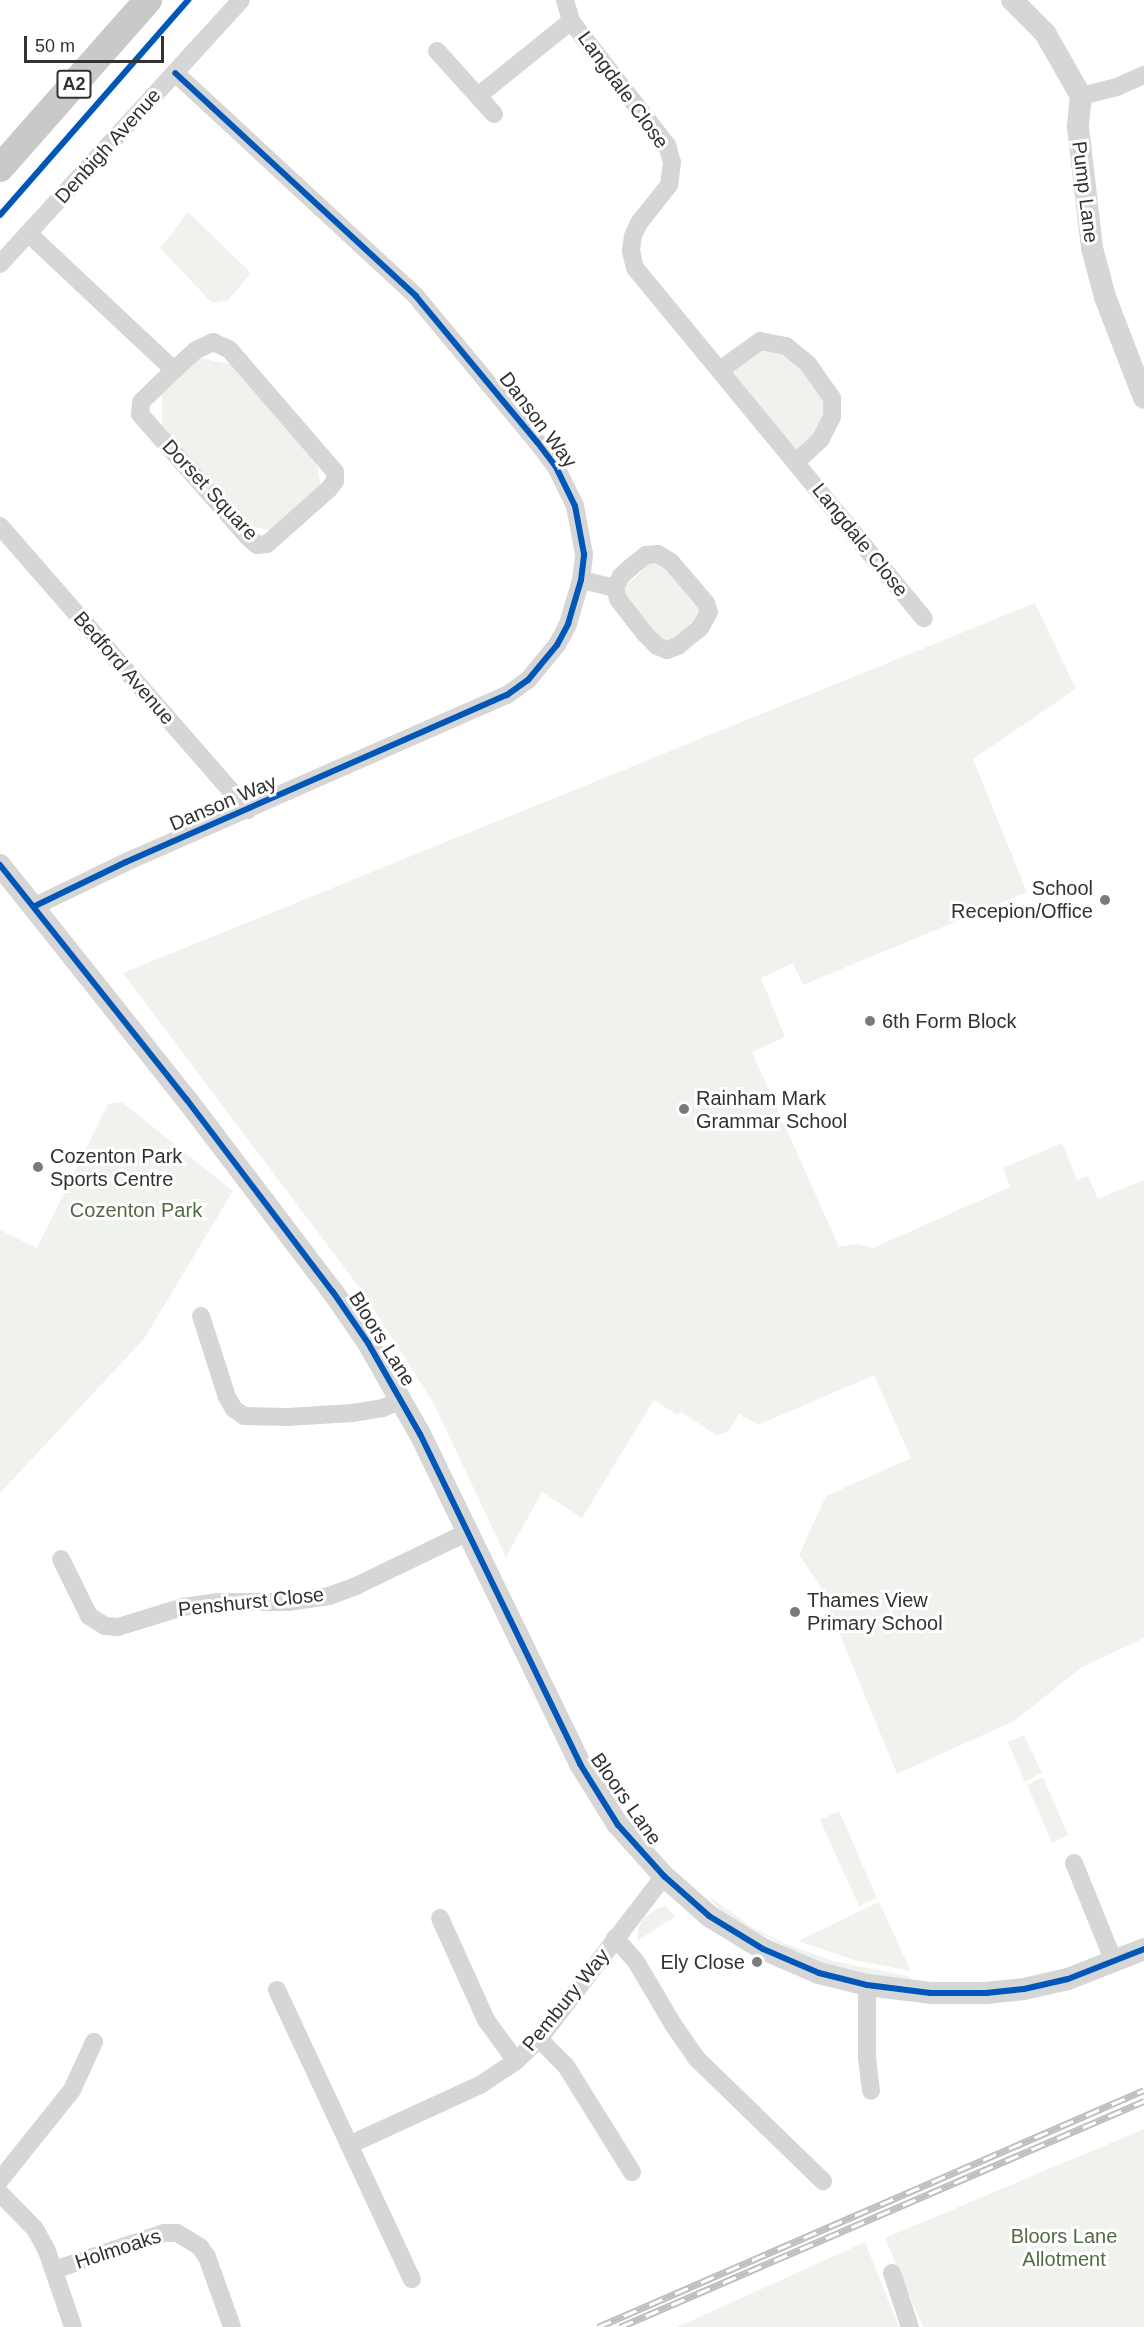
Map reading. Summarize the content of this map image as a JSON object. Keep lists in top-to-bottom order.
{
  "streets": {
    "main road": ["A2"],
    "street": [
      "Langdale Close",
      "Denbigh Avenue",
      "Pump Lane",
      "Danson Way",
      "Dorset Square",
      "Bedford Avenue",
      "Bloors Lane",
      "Penshurst Close",
      "Pembury Way",
      "Holmoaks"
    ]
  },
  "crossings": [
    ["Denbigh Avenue", "Danson Way"],
    ["Danson Way", "Bedford Avenue"],
    ["Danson Way", "Bloors Lane"],
    ["Bloors Lane", "Penshurst Close"],
    ["Bloors Lane", "Pembury Way"]
  ],
  "parks": ["Cozenton Park", "Bloors Lane Allotment"],
  "places": [
    "School Recepion/Office",
    "6th Form Block",
    "Rainham Mark Grammar School",
    "Cozenton Park Sports Centre",
    "Thames View Primary School",
    "Ely Close"
  ],
  "scale_bar": "50 m"
}
